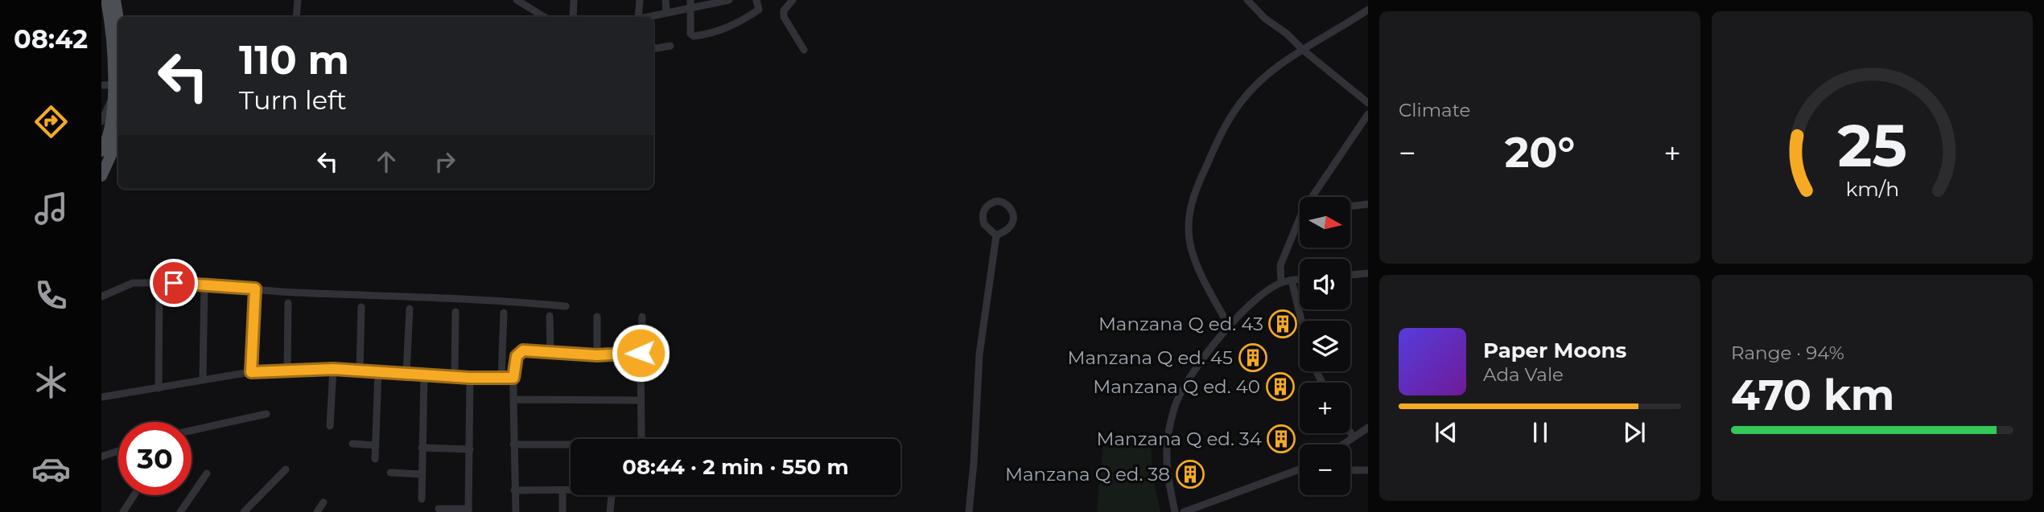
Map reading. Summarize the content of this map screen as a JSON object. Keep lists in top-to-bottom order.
{
  "places": {
    "building": [
      "Manzana Q ed. 43",
      "Manzana Q ed. 45",
      "Manzana Q ed. 40",
      "Manzana Q ed. 34",
      "Manzana Q ed. 38"
    ]
  },
  "north": "right",
  "page": {
    "tabs": "08:42",
    "tile": [
      "Climate",
      ["Range · 94%", "470 km"]
    ],
    "turn": ["110 m", "Turn left"],
    "heat": ["−", "20°", "+"],
    "map_buttons": ["+", "−"],
    "song": ["Paper Moons", "Ada Vale"],
    "limit": "30",
    "trip": "08:44 · 2 min · 550 m",
    "gauge": ["25", "km/h"]
  }
}
